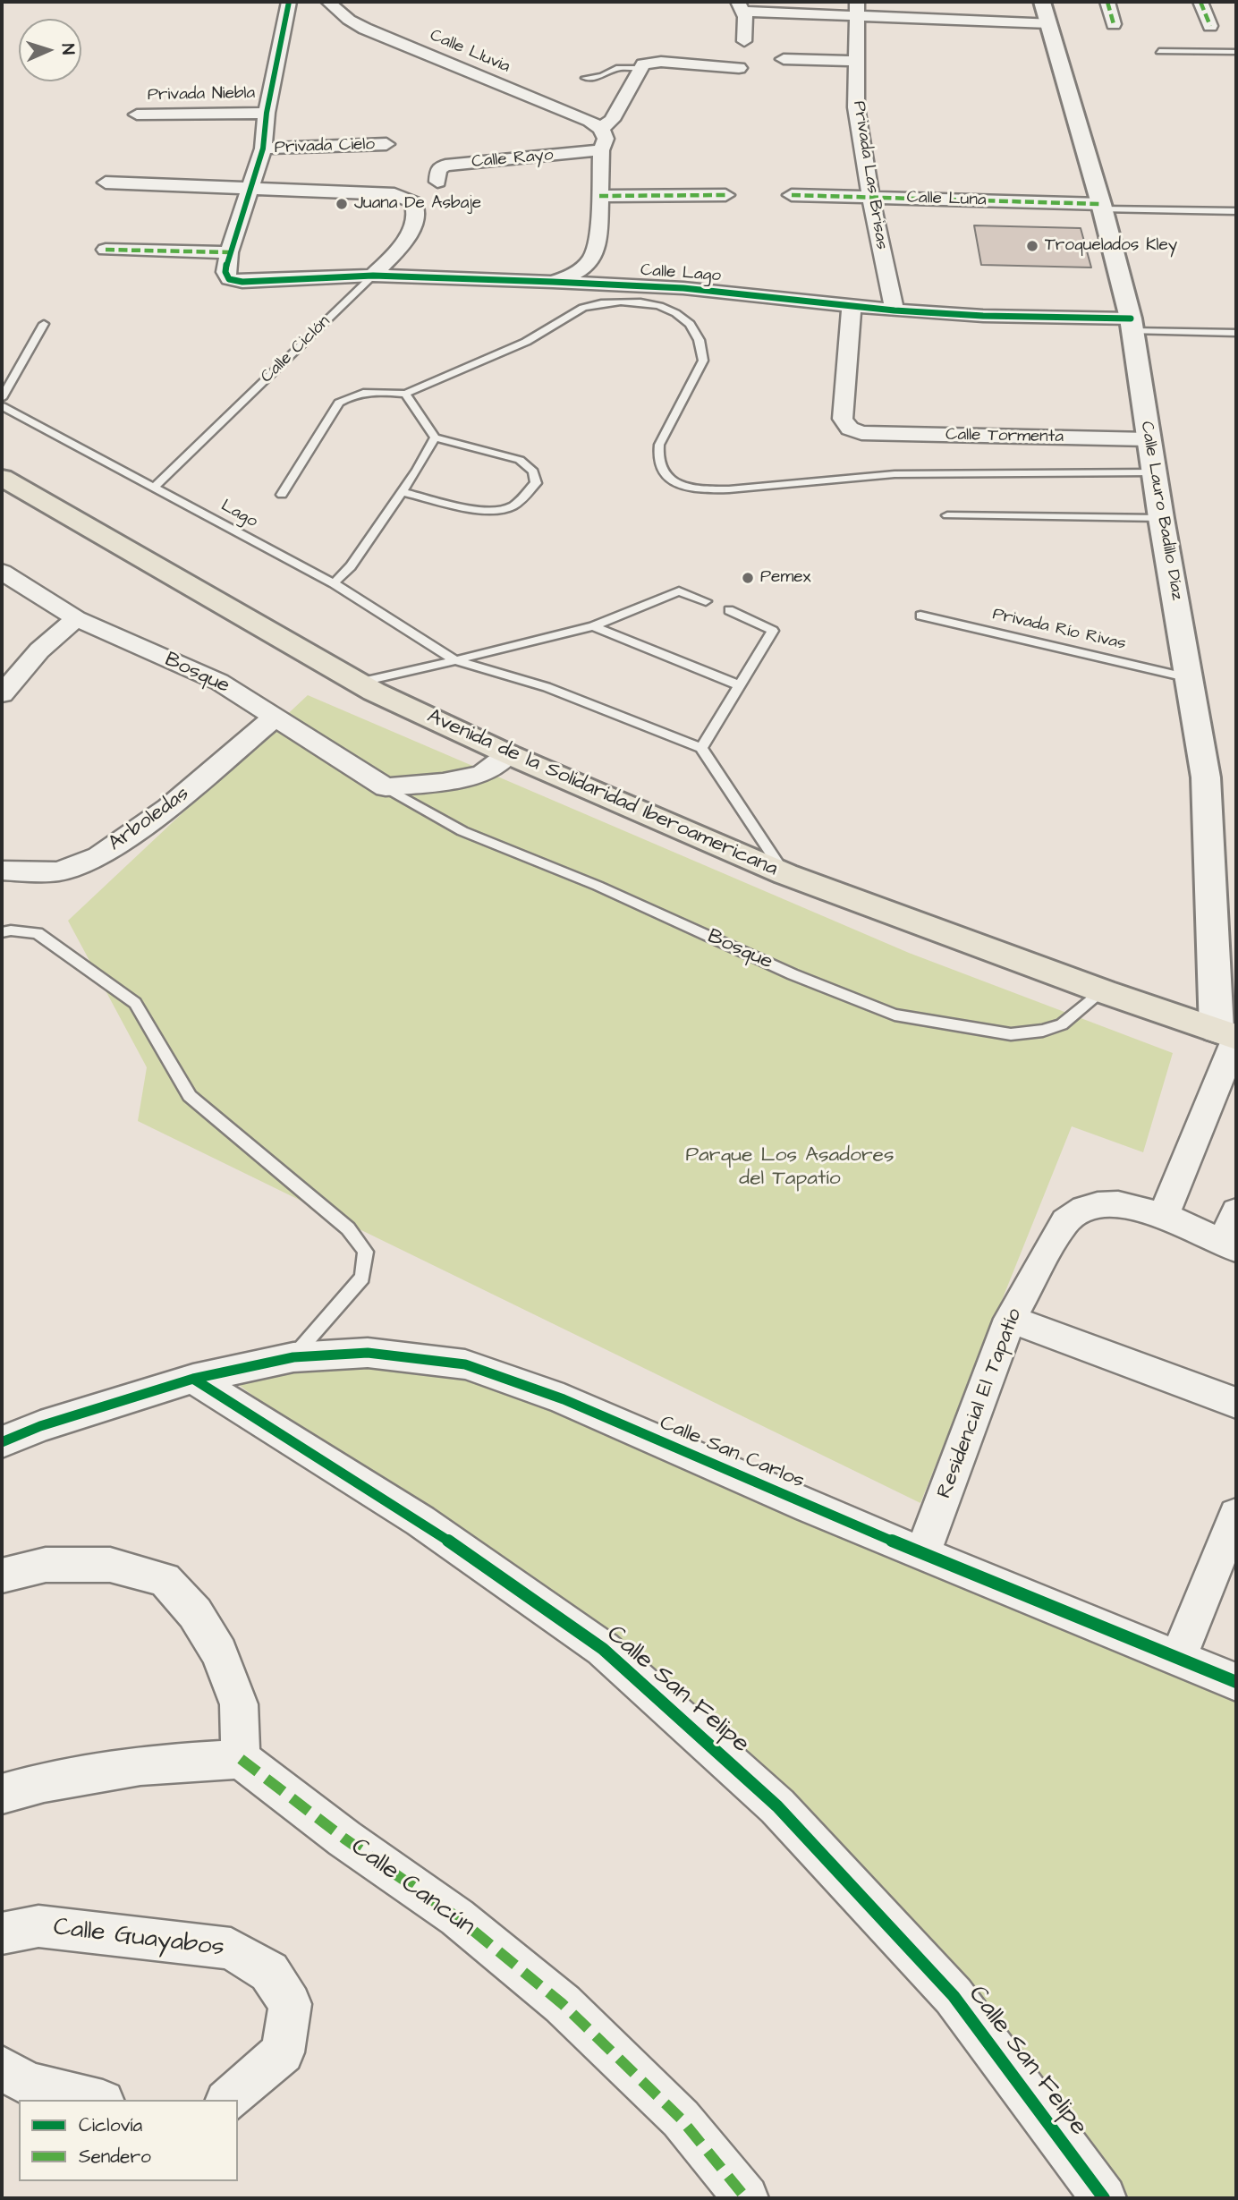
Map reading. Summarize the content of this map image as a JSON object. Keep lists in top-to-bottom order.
{
  "streets": {
    "highway": ["Avenida de la Solidaridad Iberoamericana"],
    "street": [
      "Calle Lluvia",
      "Privada Niebla",
      "Privada Cielo",
      "Calle Rayo",
      "Privada Las Brisas",
      "Calle Luna",
      "Calle Lago",
      "Calle Ciclón",
      "Calle Tormenta",
      "Calle Lauro Badillo Díaz",
      "Bosque",
      "Arboledas",
      "Residencial El Tapatío",
      "Calle San Carlos",
      "Calle San Felipe",
      "Calle Cancún",
      "Calle Guayabos"
    ],
    "lane": ["Lago", "Privada Río Rivas"]
  },
  "crossings": [
    ["Privada Las Brisas", "Calle Luna"],
    ["Privada Las Brisas", "Calle Lago"],
    ["Calle Luna", "Calle Lauro Badillo Díaz"],
    ["Calle Lago", "Calle Ciclón"],
    ["Calle Lago", "Calle Tormenta"],
    ["Calle Lago", "Calle Lauro Badillo Díaz"],
    ["Calle Ciclón", "Lago"],
    ["Calle Tormenta", "Calle Lauro Badillo Díaz"],
    ["Calle Lauro Badillo Díaz", "Privada Río Rivas"],
    ["Calle Lauro Badillo Díaz", "Avenida de la Solidaridad Iberoamericana"],
    ["Bosque", "Avenida de la Solidaridad Iberoamericana"],
    ["Bosque", "Arboledas"],
    ["Residencial El Tapatío", "Calle San Carlos"],
    ["Calle San Carlos", "Calle San Felipe"]
  ],
  "parks": ["Parque Los Asadores del Tapatío"],
  "places": ["Juana De Asbaje", "Troquelados Kley", "Pemex"],
  "legend": ["Ciclovía", "Sendero"],
  "north": "right"
}
